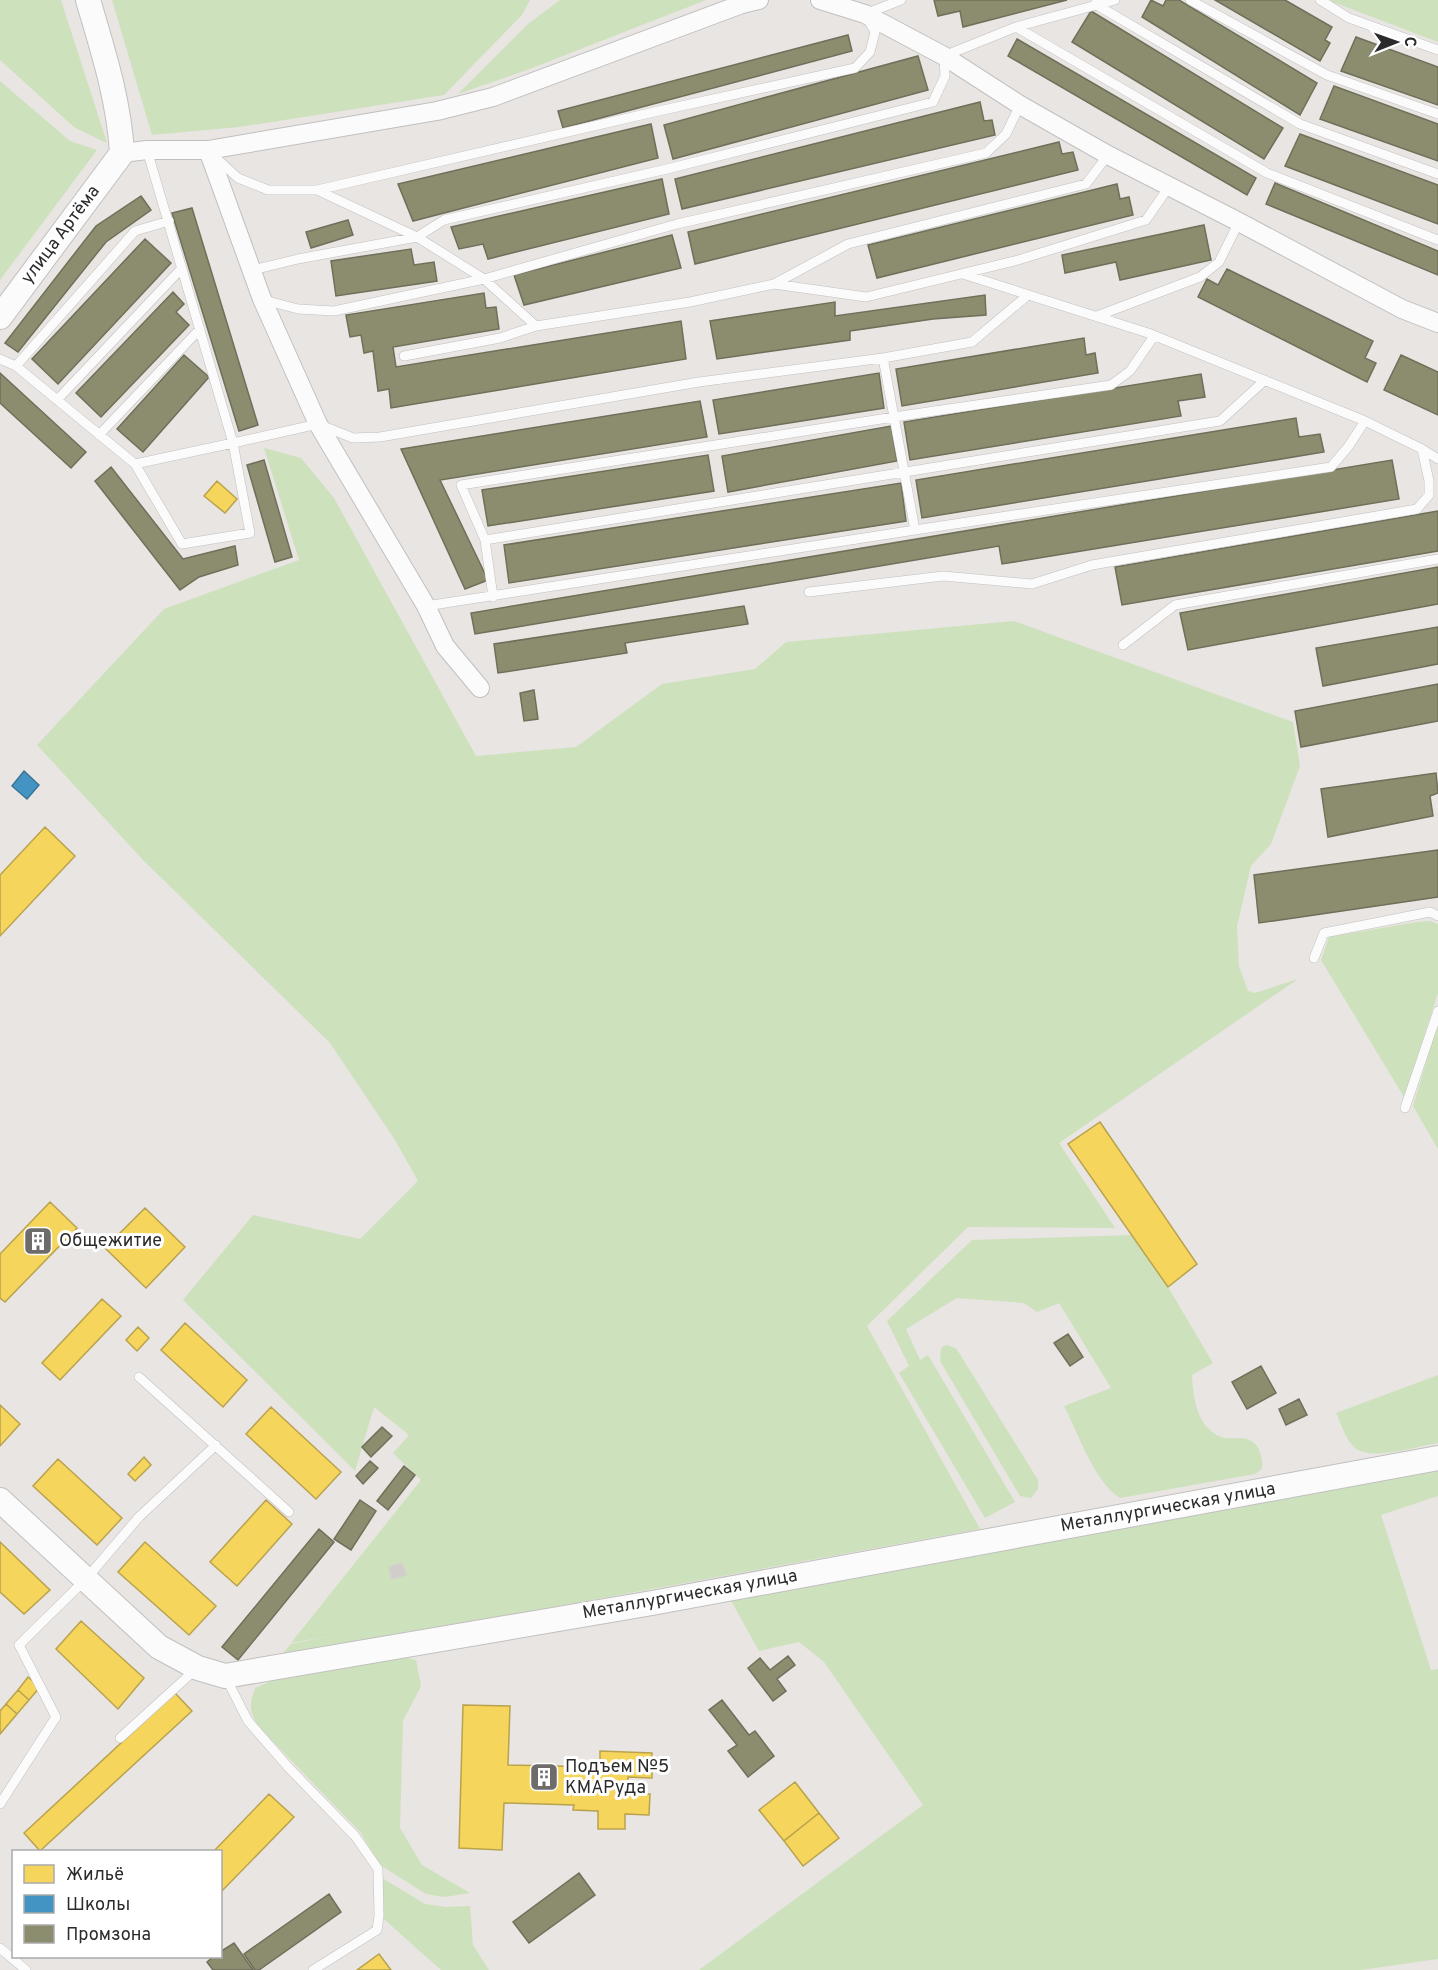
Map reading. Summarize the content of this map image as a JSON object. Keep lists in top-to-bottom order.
{
  "streets": {
    "street": ["улица Артёма", "Металлургическая улица"]
  },
  "places": {
    "building": ["Общежитие", "Подъем №5 КМАРуда"]
  },
  "legend": ["Жильё", "Школы", "Промзона"],
  "north": "right"
}
